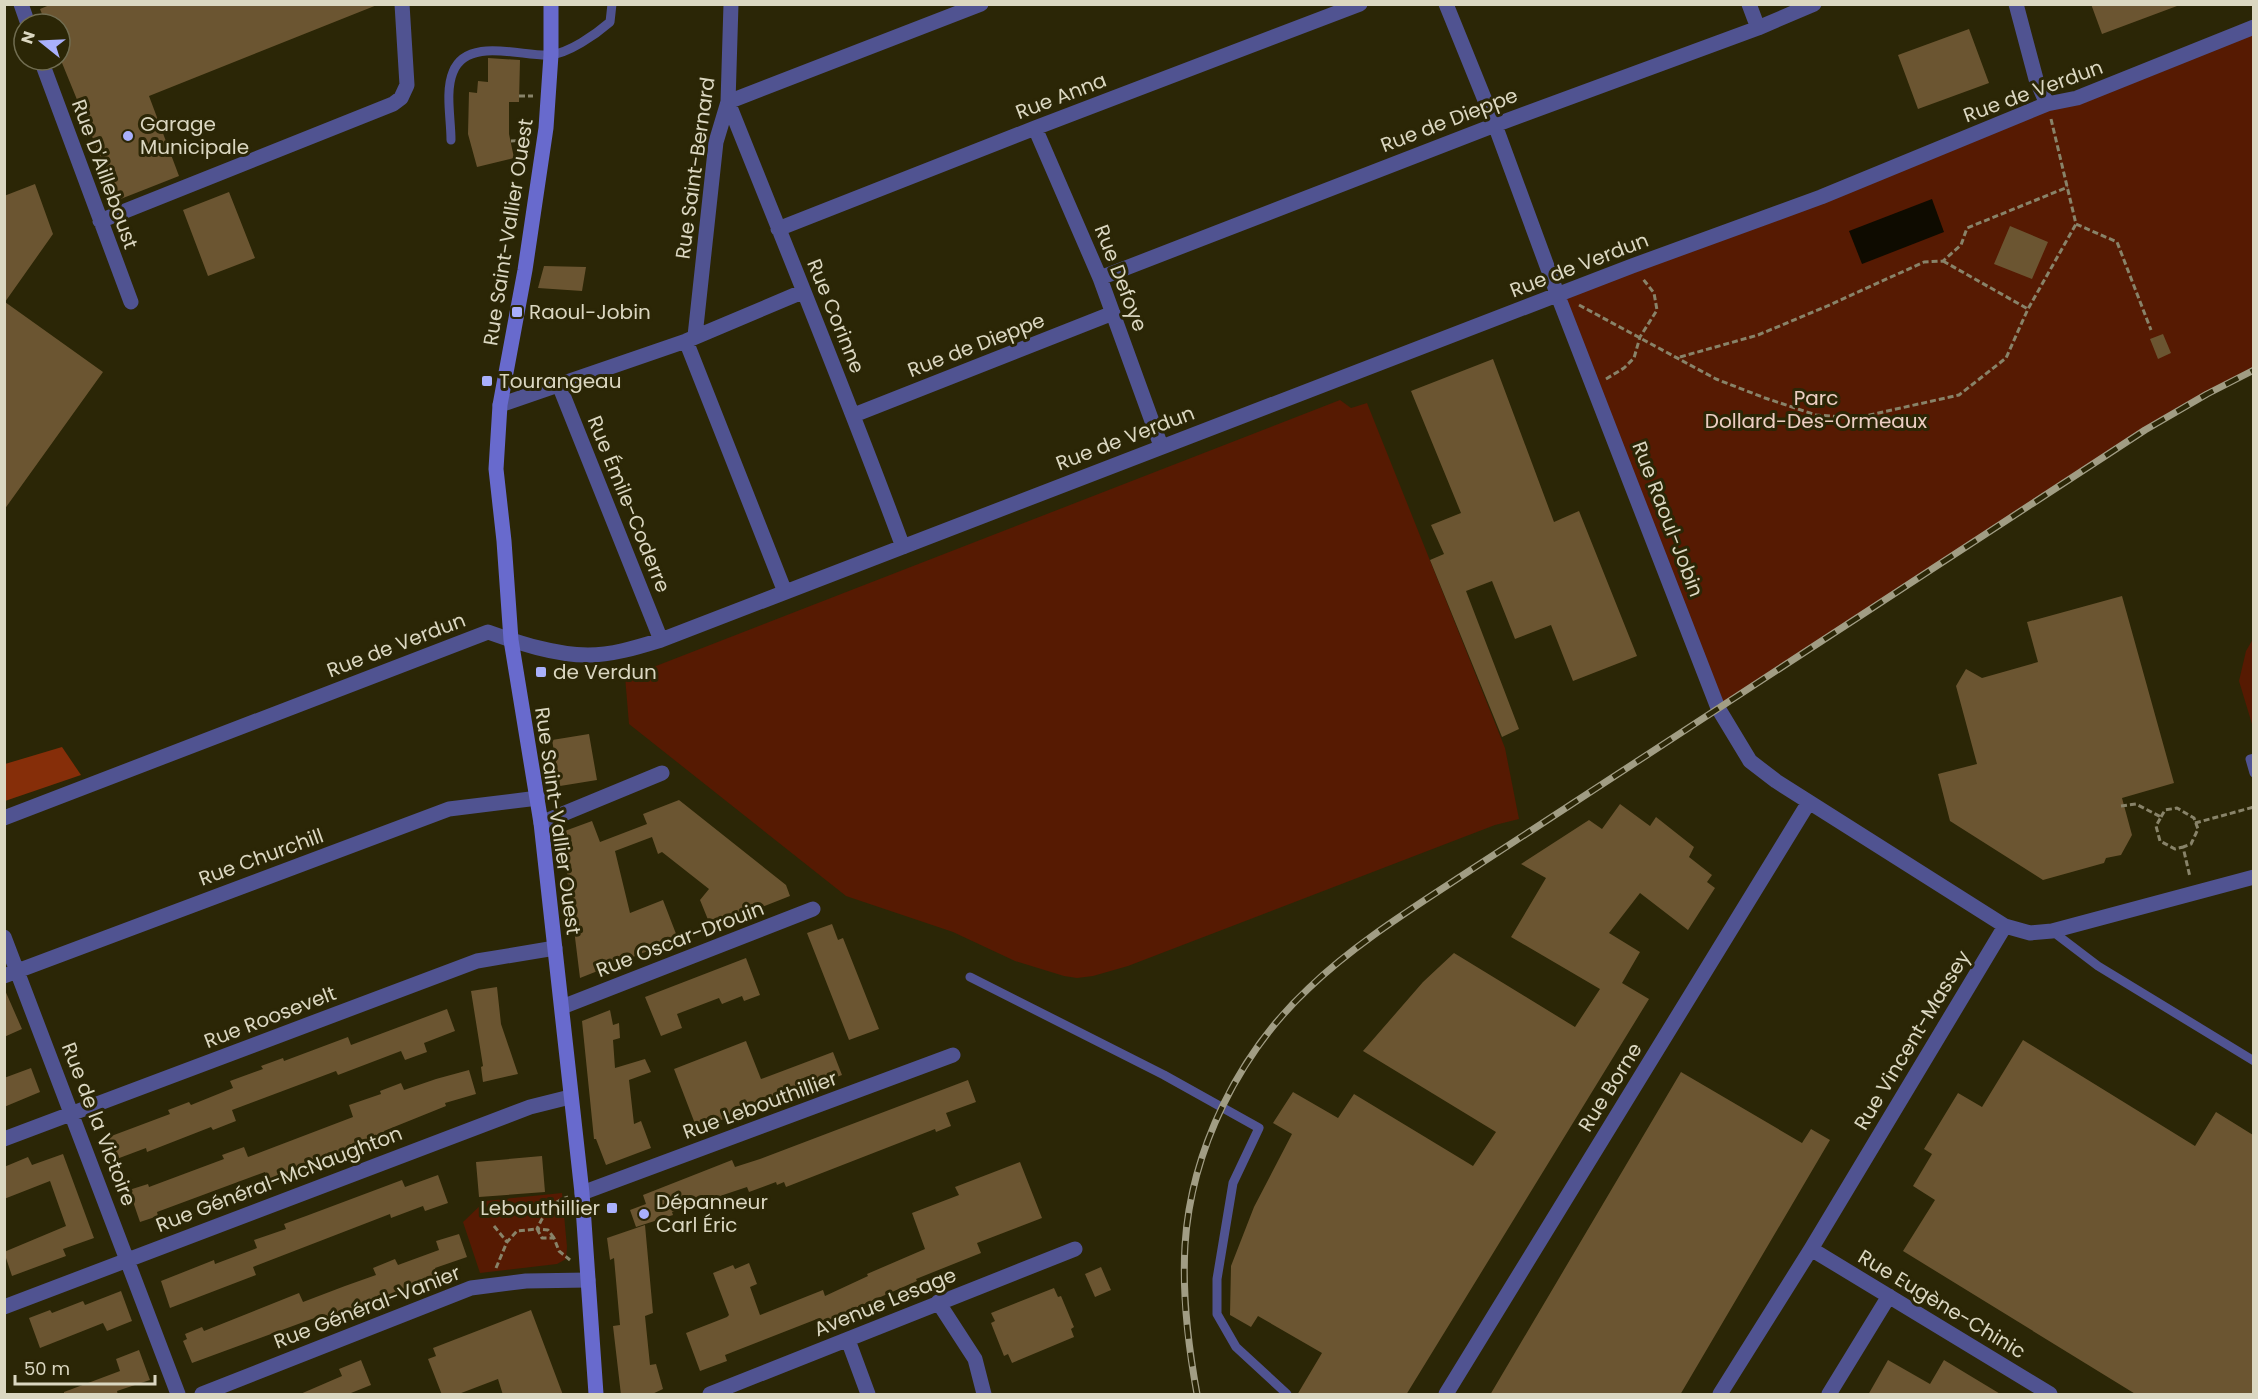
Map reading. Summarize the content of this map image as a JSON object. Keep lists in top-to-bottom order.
{
  "streets": {
    "street": [
      "Rue de Verdun",
      "Rue Anna",
      "Rue de Dieppe",
      "Rue Saint-Bernard",
      "Rue D'Ailleboust",
      "Rue Saint-Vallier Ouest",
      "Rue Defoye",
      "Rue Corinne",
      "Rue Émile-Coderre",
      "Rue Raoul-Jobin",
      "Rue Churchill",
      "Rue Oscar-Drouin",
      "Rue Roosevelt",
      "Rue Vincent-Massey",
      "Rue Borne",
      "Rue Lebouthillier",
      "Rue de la Victoire",
      "Rue Général-McNaughton",
      "Avenue Lesage",
      "Rue Eugène-Chinic",
      "Rue Général-Vanier"
    ]
  },
  "crossings": [
    ["Rue de Verdun", "Rue Saint-Bernard"],
    ["Rue de Verdun", "Rue Saint-Vallier Ouest"],
    ["Rue de Verdun", "Rue Defoye"],
    ["Rue de Verdun", "Rue Corinne"],
    ["Rue de Verdun", "Rue Émile-Coderre"],
    ["Rue de Verdun", "Rue Raoul-Jobin"],
    ["Rue Anna", "Rue Defoye"],
    ["Rue Anna", "Rue Corinne"],
    ["Rue de Dieppe", "Rue Defoye"],
    ["Rue de Dieppe", "Rue Corinne"],
    ["Rue de Dieppe", "Rue Raoul-Jobin"],
    ["Rue Saint-Bernard", "Rue Corinne"],
    ["Rue Saint-Vallier Ouest", "Rue Churchill"],
    ["Rue Saint-Vallier Ouest", "Rue Oscar-Drouin"],
    ["Rue Saint-Vallier Ouest", "Rue Roosevelt"],
    ["Rue Saint-Vallier Ouest", "Rue Lebouthillier"],
    ["Rue Saint-Vallier Ouest", "Rue Général-McNaughton"],
    ["Rue Saint-Vallier Ouest", "Rue Général-Vanier"],
    ["Rue Raoul-Jobin", "Rue Vincent-Massey"],
    ["Rue Raoul-Jobin", "Rue Borne"],
    ["Rue Churchill", "Rue de la Victoire"],
    ["Rue Roosevelt", "Rue de la Victoire"],
    ["Rue Vincent-Massey", "Rue Eugène-Chinic"],
    ["Rue de la Victoire", "Rue Général-McNaughton"]
  ],
  "parks": ["Parc Dollard-Des-Ormeaux"],
  "places": {
    "other": ["Garage Municipale", "Dépanneur Carl Éric"],
    "transit": [
      "Raoul-Jobin",
      "Tourangeau",
      "de Verdun",
      "Lebouthillier"
    ]
  },
  "scale_bar": "50 m",
  "north": "left"
}
